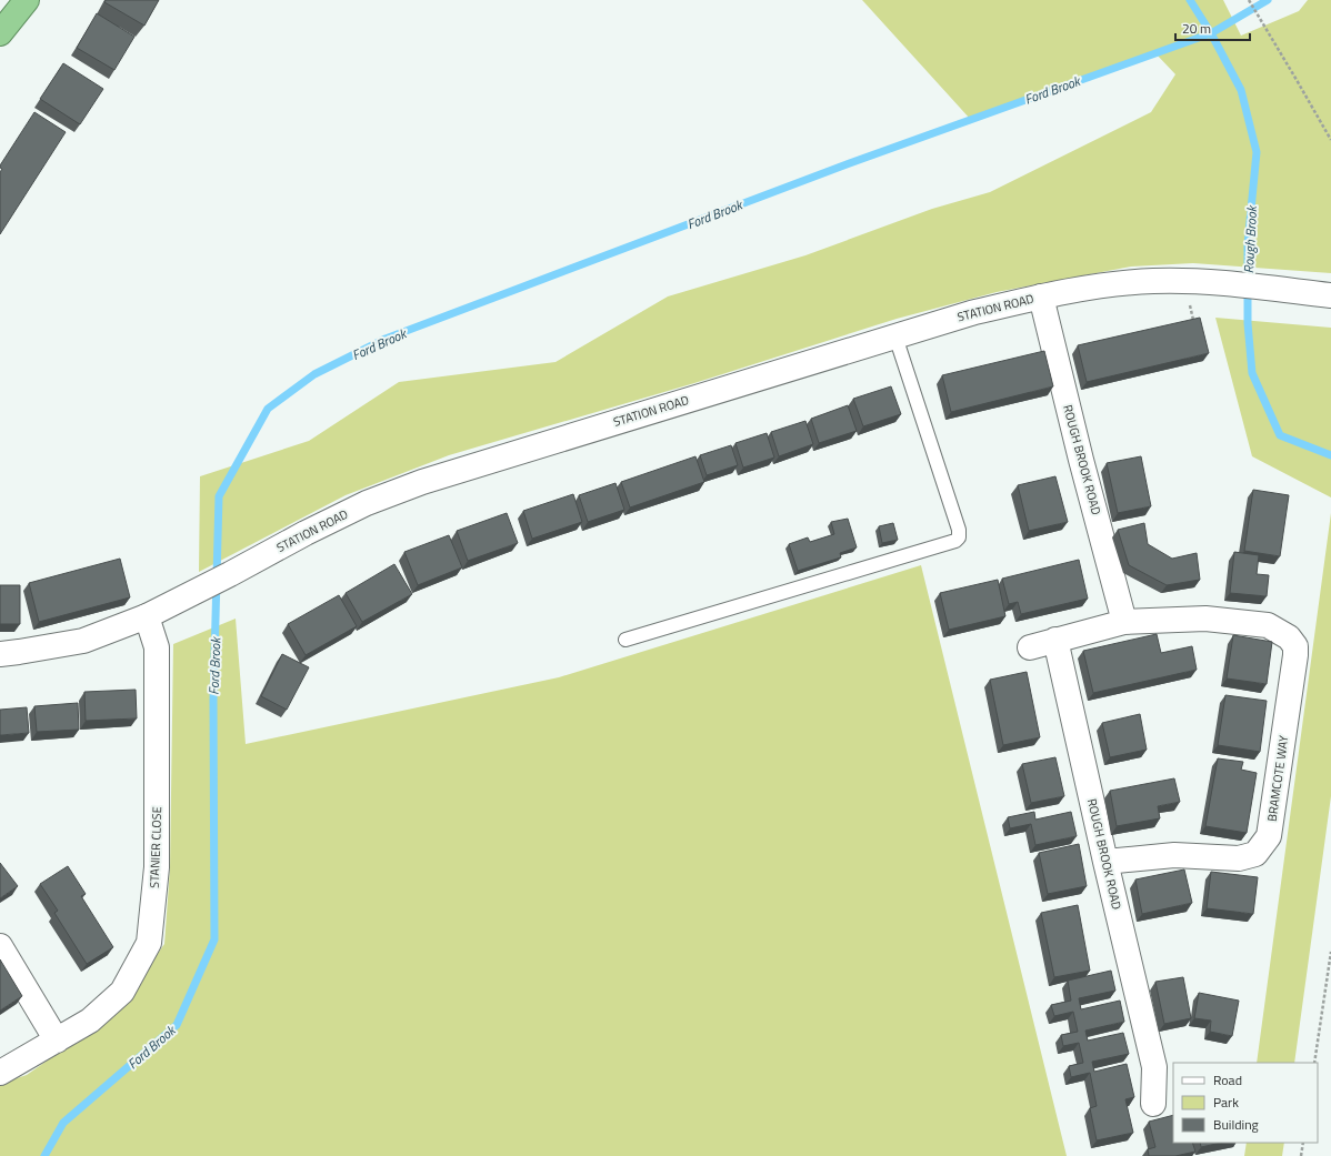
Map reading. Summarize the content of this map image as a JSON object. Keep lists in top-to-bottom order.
{
  "streets": {
    "street": [
      "STATION ROAD",
      "ROUGH BROOK ROAD",
      "BRAMCOTE WAY",
      "STANIER CLOSE"
    ]
  },
  "crossings": [
    ["STATION ROAD", "ROUGH BROOK ROAD"],
    ["STATION ROAD", "STANIER CLOSE"],
    ["ROUGH BROOK ROAD", "BRAMCOTE WAY"]
  ],
  "water": ["Ford Brook", "Rough Brook"],
  "legend": ["Road", "Park", "Building"],
  "scale_bar": "20 m"
}
